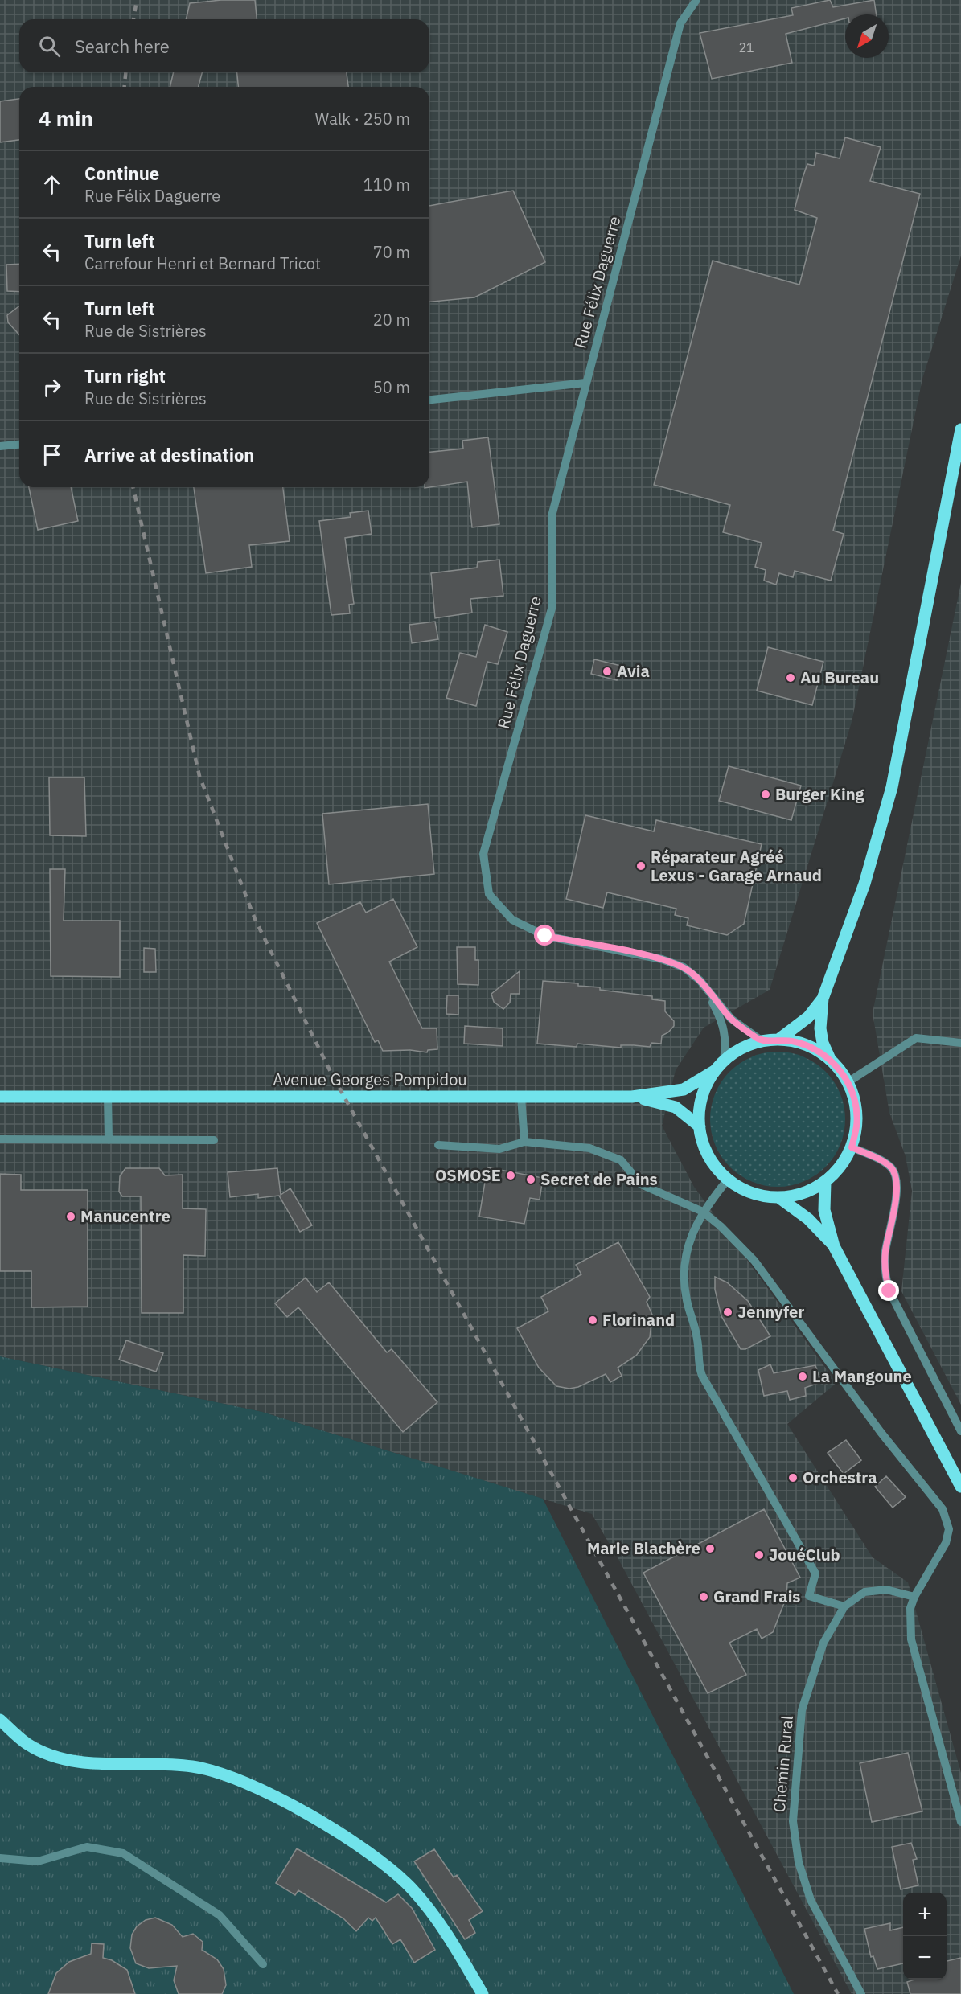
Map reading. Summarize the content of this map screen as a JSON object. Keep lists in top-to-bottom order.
{
  "streets": {
    "main road": ["Avenue Georges Pompidou"],
    "street": ["Rue Félix Daguerre", "Chemin Rural"]
  },
  "crossings": [
    ["Rue Félix Daguerre", "Avenue Georges Pompidou"]
  ],
  "places": [
    "Avia",
    "Au Bureau",
    "Burger King",
    "Réparateur Agréé Lexus - Garage Arnaud",
    "OSMOSE",
    "Secret de Pains",
    "Manucentre",
    "Jennyfer",
    "Florinand",
    "La Mangoune",
    "Orchestra",
    "Marie Blachère",
    "JouéClub",
    "Grand Frais"
  ],
  "house_numbers": ["21"],
  "north": "bottom left",
  "page": {
    "search": "Search here",
    "heading": ["4 min", "Walk · 250 m"],
    "list": [
      ["Continue", "Rue Félix Daguerre", "110 m"],
      ["Turn left", "Carrefour Henri et Bernard Tricot", "70 m"],
      ["Turn left", "Rue de Sistrières", "20 m"],
      ["Turn right", "Rue de Sistrières", "50 m"],
      "Arrive at destination"
    ],
    "map_buttons": ["+", "−"]
  }
}
